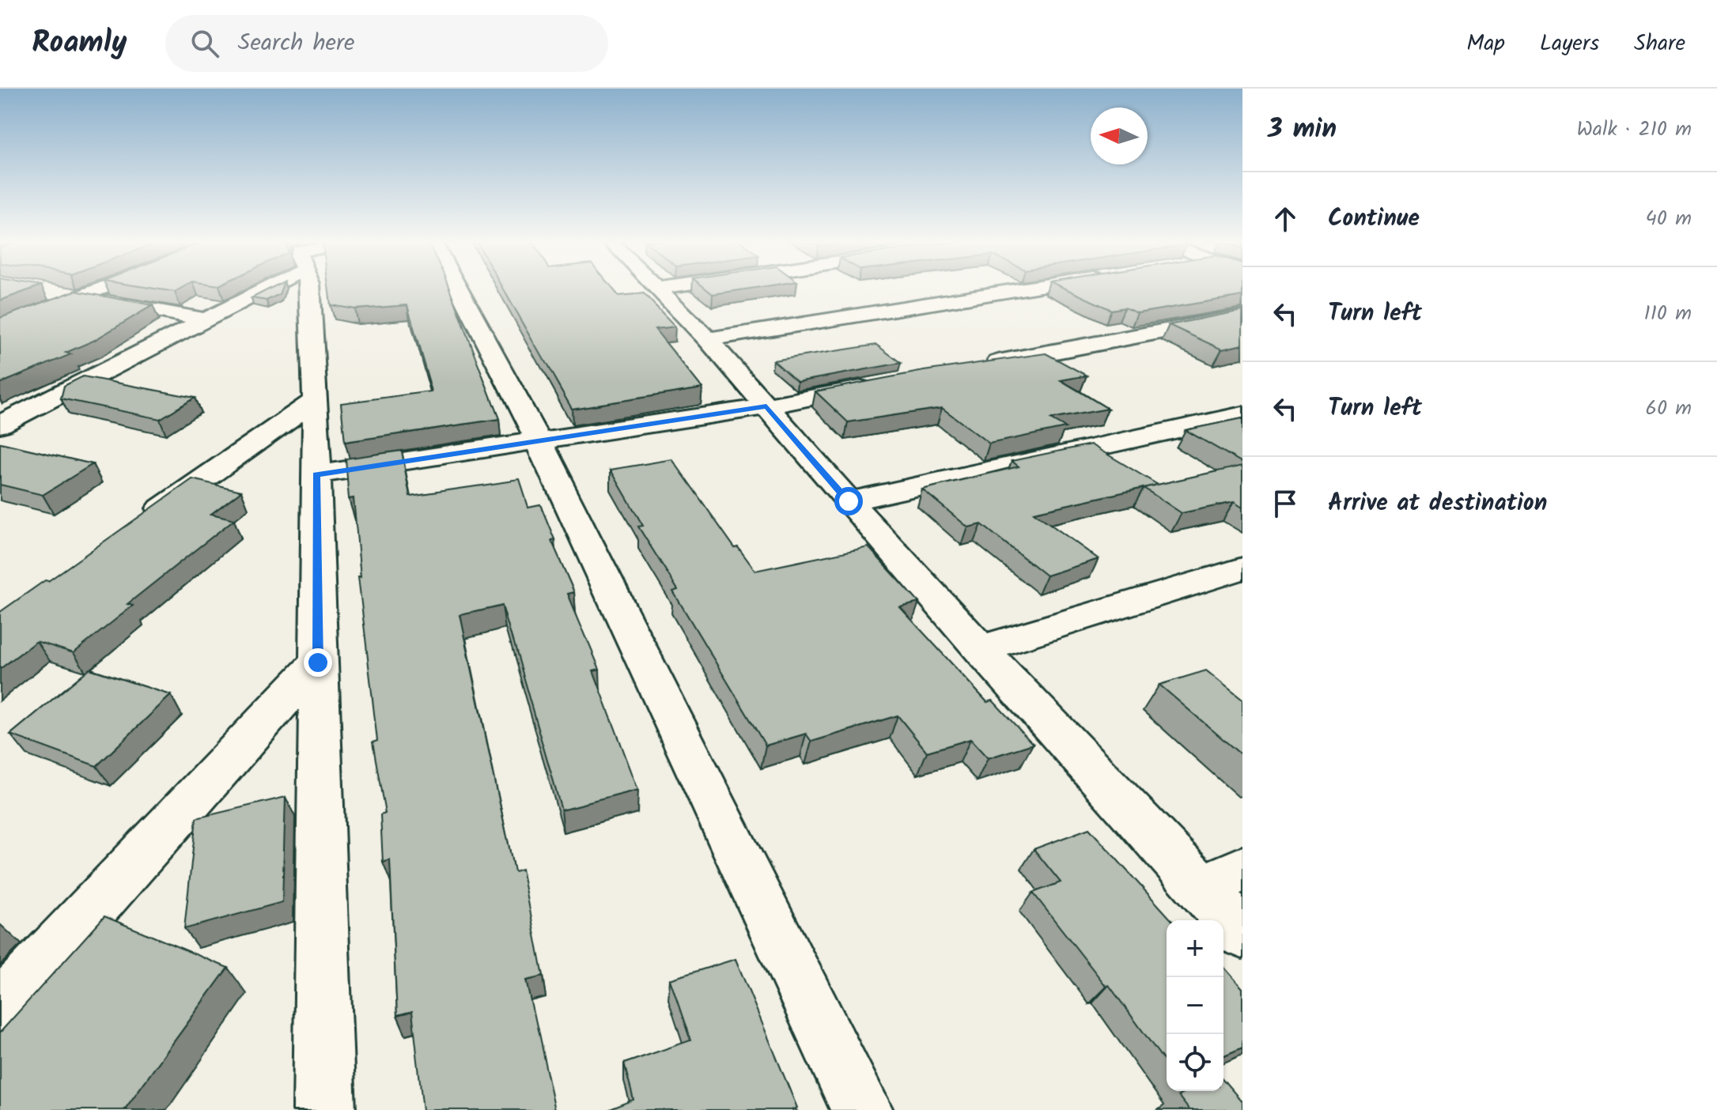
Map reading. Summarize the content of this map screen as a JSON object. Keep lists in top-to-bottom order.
{
  "north": "left",
  "page": {
    "header": "Roamly",
    "search": "Search here",
    "nav": ["Map", "Layers", "Share"],
    "heading": ["3 min", "Walk · 210 m"],
    "list": [
      ["Continue", "40 m"],
      ["Turn left", "110 m"],
      ["Turn left", "60 m"],
      "Arrive at destination"
    ],
    "map_buttons": ["+", "−"]
  }
}
